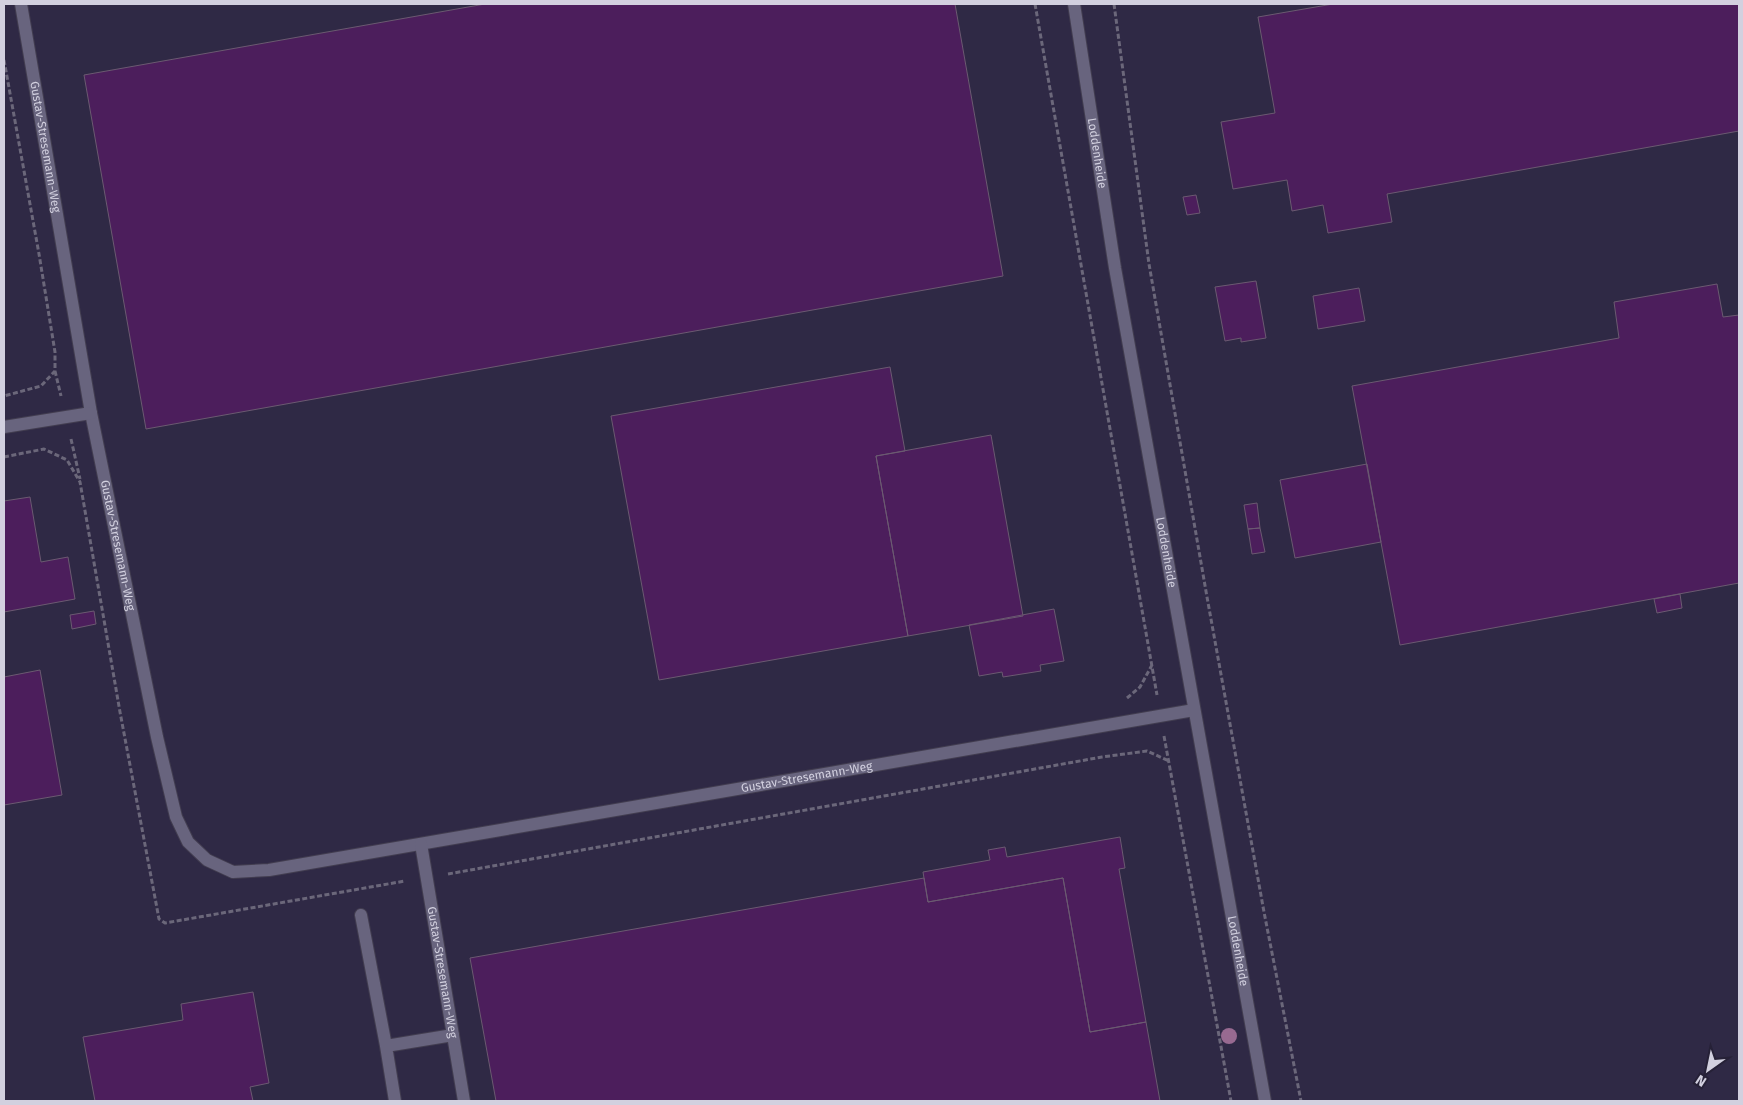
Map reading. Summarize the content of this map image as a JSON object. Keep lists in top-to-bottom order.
{
  "streets": {
    "street": ["Gustav-Stresemann-Weg", "Loddenheide"]
  },
  "crossings": [
    ["Gustav-Stresemann-Weg", "Loddenheide"]
  ],
  "north": "bottom left"
}
